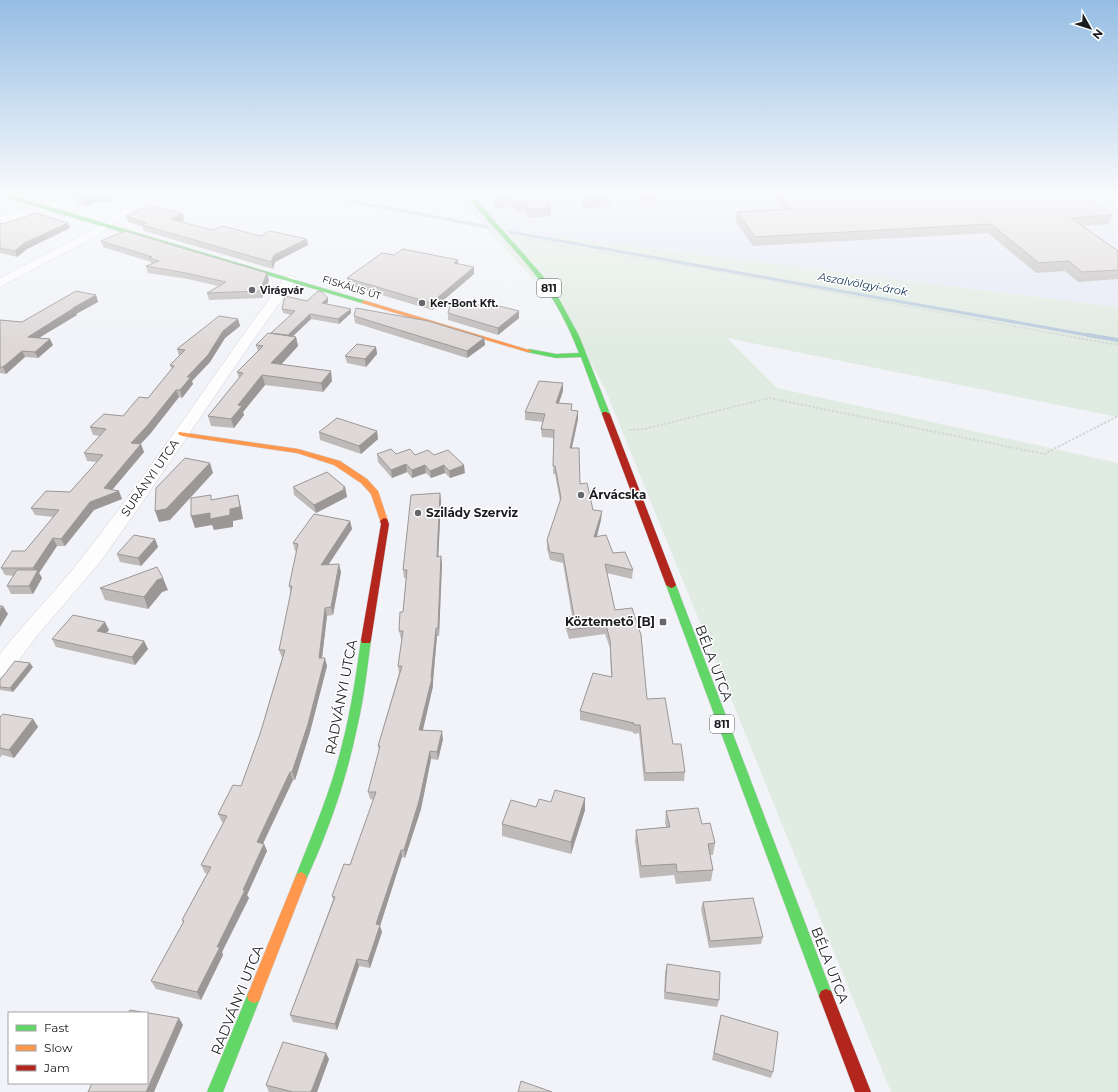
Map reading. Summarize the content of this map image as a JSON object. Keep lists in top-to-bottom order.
{
  "streets": {
    "street": [
      "FISKÁLIS ÚT",
      "811",
      "SURÁNYI UTCA",
      "BÉLA UTCA",
      "RADVÁNYI UTCA"
    ]
  },
  "crossings": [
    ["FISKÁLIS ÚT", "811"],
    ["FISKÁLIS ÚT", "SURÁNYI UTCA"],
    ["FISKÁLIS ÚT", "BÉLA UTCA"],
    ["811", "BÉLA UTCA"],
    ["SURÁNYI UTCA", "RADVÁNYI UTCA"]
  ],
  "water": ["Aszalvölgyi-árok"],
  "places": {
    "other": [
      "Virágvár",
      "Ker-Bont Kft.",
      "Árvácska",
      "Szilády Szerviz"
    ],
    "transit": ["Köztemető [B]"]
  },
  "legend": ["Fast", "Slow", "Jam"],
  "north": "bottom right"
}
